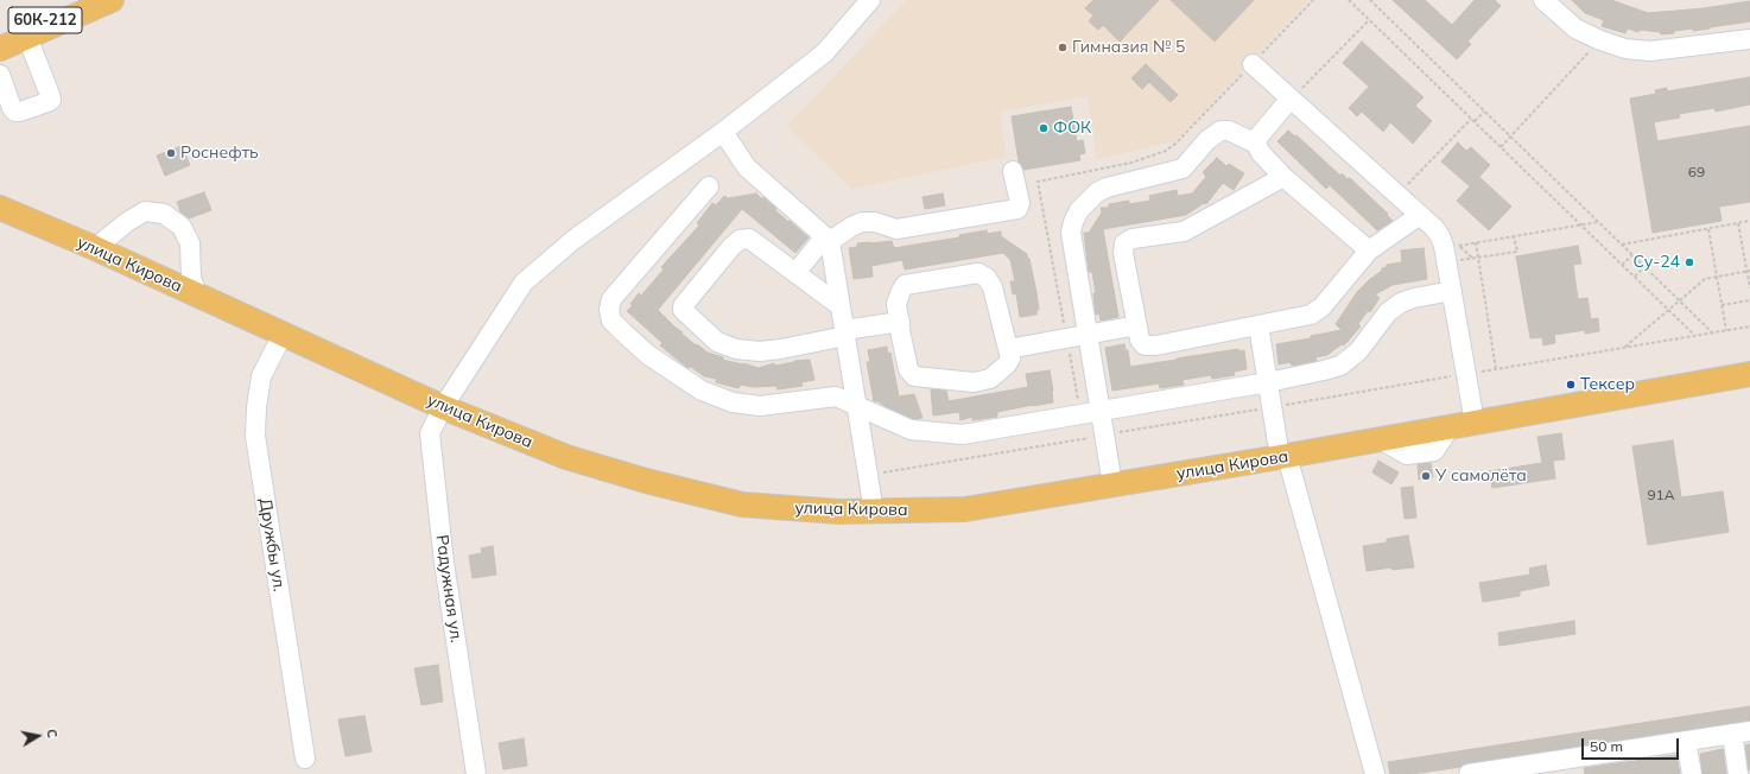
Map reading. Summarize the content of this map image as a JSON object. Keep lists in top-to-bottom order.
{
  "streets": {
    "main road": ["60К-212", "улица Кирова"],
    "street": ["Дружбы ул.", "Радужная ул."]
  },
  "crossings": [
    ["улица Кирова", "Дружбы ул."],
    ["улица Кирова", "Радужная ул."]
  ],
  "places": [
    "Гимназия № 5",
    "ФОК",
    "Роснефть",
    "Су-24",
    "Тексер",
    "У самолёта"
  ],
  "house_numbers": ["69", "91А"],
  "scale_bar": "50 m",
  "north": "right"
}
